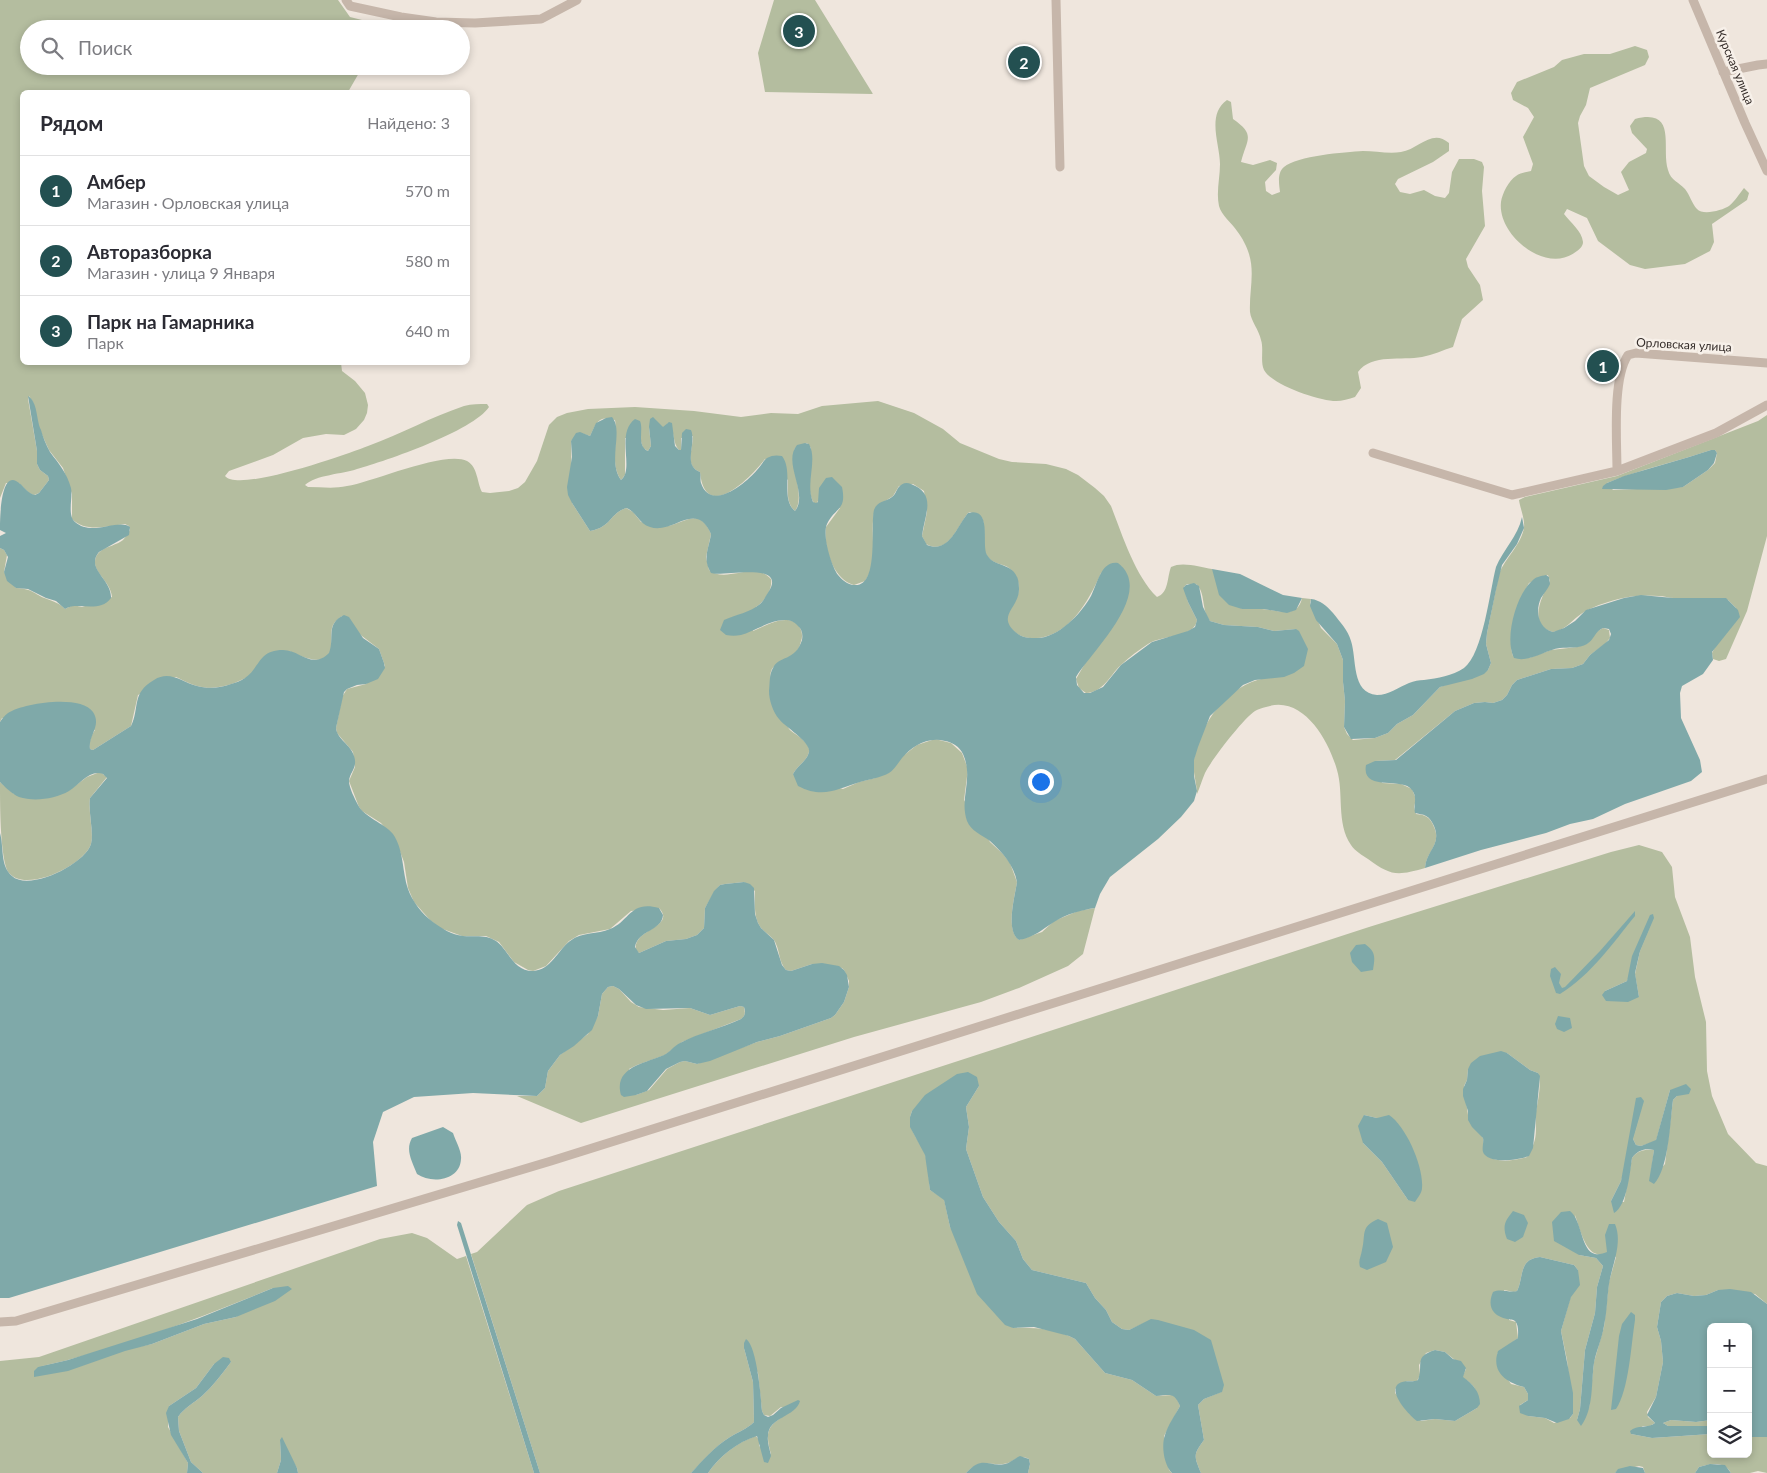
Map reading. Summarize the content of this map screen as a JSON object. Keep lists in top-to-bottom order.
{
  "streets": {
    "street": ["Курская улица", "Орловская улица"]
  },
  "page": {
    "pins": ["3", "2", "1"],
    "search": "Поиск",
    "heading": ["Рядом", "Найдено: 3"],
    "list": [
      {
        "mark": "1",
        "name": "Амбер",
        "note": "Магазин · Орловская улица",
        "value": "570 m"
      },
      {
        "mark": "2",
        "name": "Авторазборка",
        "note": "Магазин · улица 9 Января",
        "value": "580 m"
      },
      {
        "mark": "3",
        "name": "Парк на Гамарника",
        "note": "Парк",
        "value": "640 m"
      }
    ],
    "map_buttons": ["+", "−"]
  }
}
